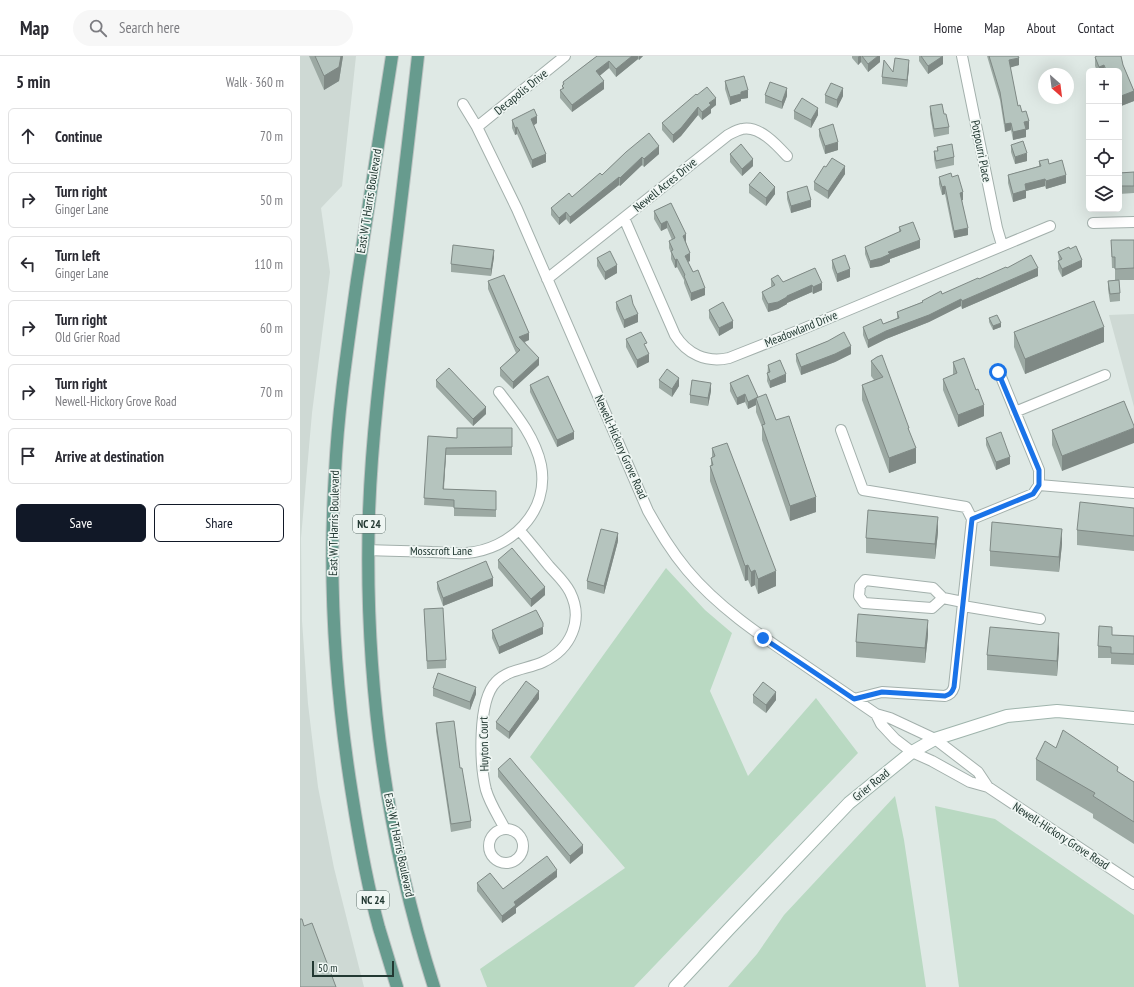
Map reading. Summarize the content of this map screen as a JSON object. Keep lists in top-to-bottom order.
{
  "streets": {
    "main road": ["East W T Harris Boulevard", "NC 24"],
    "street": [
      "Decapolis Drive",
      "Potpourri Place",
      "Newell Acres Drive",
      "Meadowland Drive",
      "Newell-Hickory Grove Road",
      "Mosscroft Lane",
      "Huyton Court",
      "Grier Road"
    ]
  },
  "crossings": [
    ["Decapolis Drive", "Newell-Hickory Grove Road"],
    ["Potpourri Place", "Meadowland Drive"],
    ["Newell Acres Drive", "Meadowland Drive"],
    ["Newell Acres Drive", "Newell-Hickory Grove Road"],
    ["East W T Harris Boulevard", "Mosscroft Lane"],
    ["Newell-Hickory Grove Road", "Grier Road"],
    ["Mosscroft Lane", "Huyton Court"]
  ],
  "scale_bar": "50 m",
  "north": "bottom right",
  "page": {
    "header": "Map",
    "search": "Search here",
    "nav": [
      "Home",
      "Map",
      "About",
      "Contact"
    ],
    "heading": ["5 min", "Walk · 360 m"],
    "map_buttons": ["+", "−"],
    "list": [
      ["Continue", "70 m"],
      ["Turn right", "Ginger Lane", "50 m"],
      ["Turn left", "Ginger Lane", "110 m"],
      ["Turn right", "Old Grier Road", "60 m"],
      ["Turn right", "Newell-Hickory Grove Road", "70 m"],
      "Arrive at destination"
    ],
    "buttons": ["Save", "Share"],
    "scale": "50 m"
  }
}
